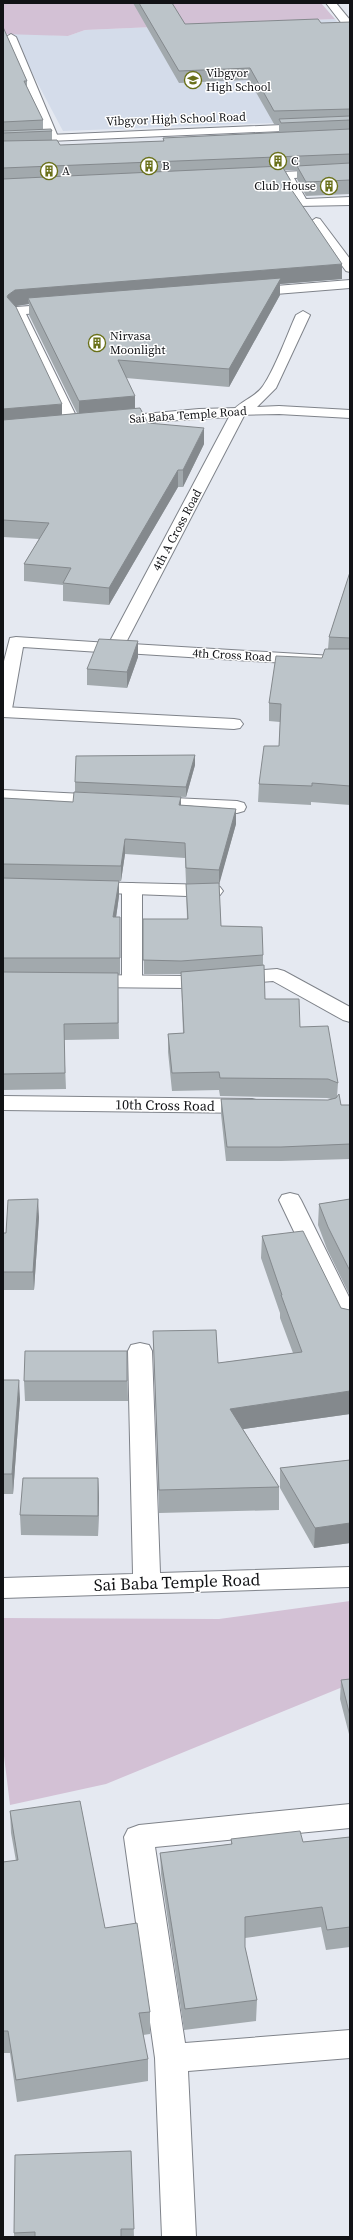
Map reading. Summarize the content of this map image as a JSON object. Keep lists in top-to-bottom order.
{
  "streets": {
    "street": [
      "Vibgyor High School Road",
      "Sai Baba Temple Road",
      "4th A Cross Road",
      "4th Cross Road",
      "10th Cross Road"
    ]
  },
  "crossings": [
    ["Sai Baba Temple Road", "4th A Cross Road"],
    ["4th A Cross Road", "4th Cross Road"]
  ],
  "places": {
    "school or university": ["Vibgyor High School"],
    "building": [
      "C",
      "B",
      "A",
      "Club House",
      "Nirvasa Moonlight"
    ]
  }
}
